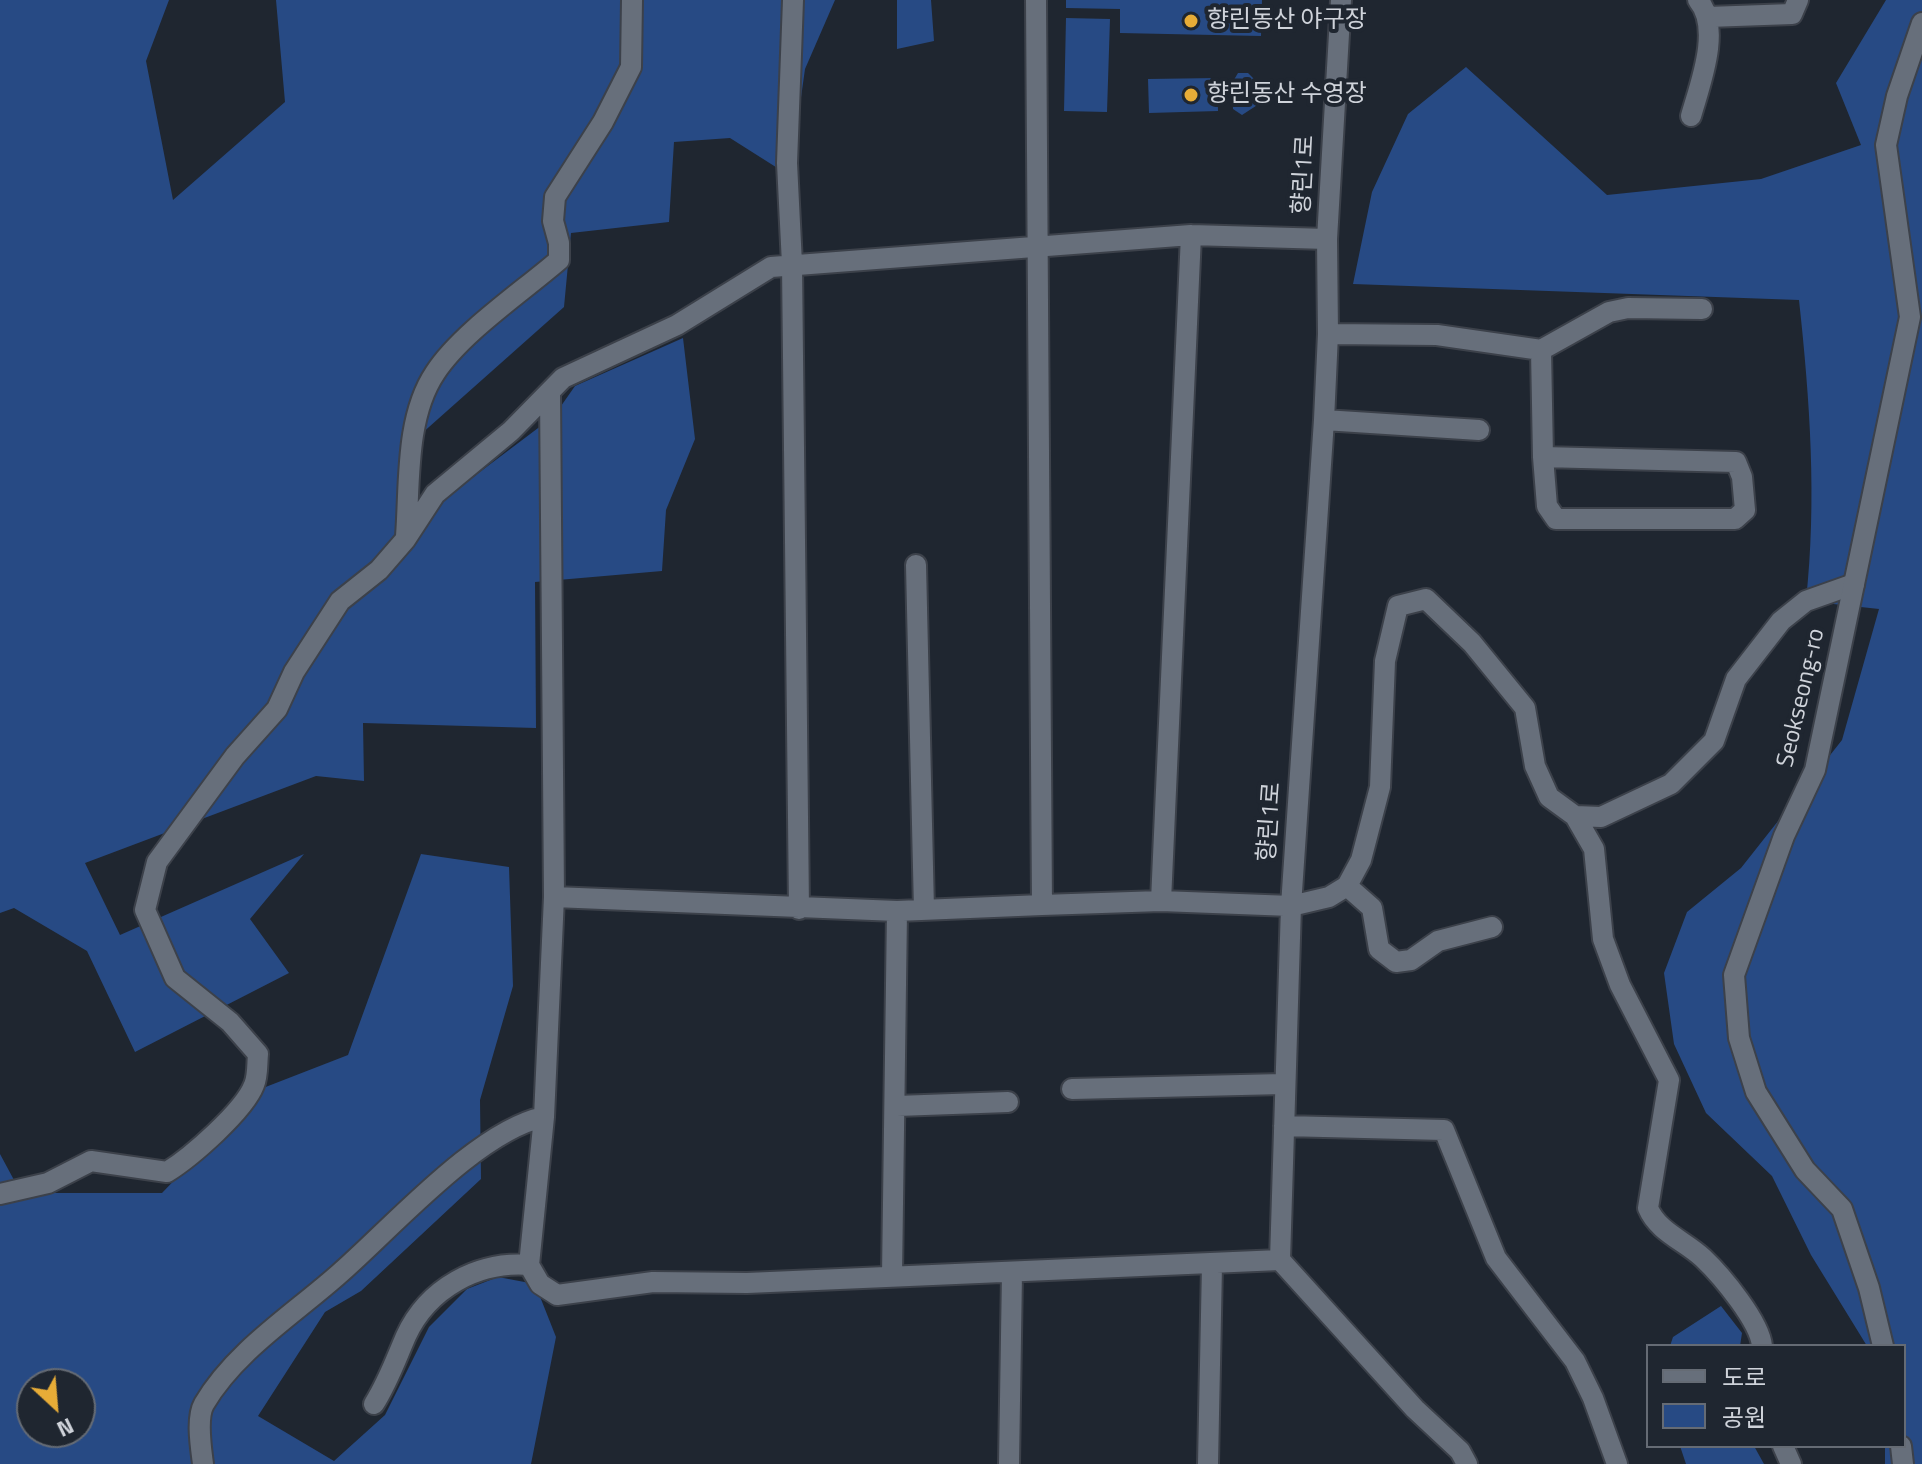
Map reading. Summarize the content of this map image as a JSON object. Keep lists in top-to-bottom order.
{
  "streets": {
    "street": ["향린1로", "Seokseong-ro"]
  },
  "places": ["향린동산 야구장", "향린동산 수영장"],
  "legend": ["도로", "공원"],
  "north": "bottom right"
}
